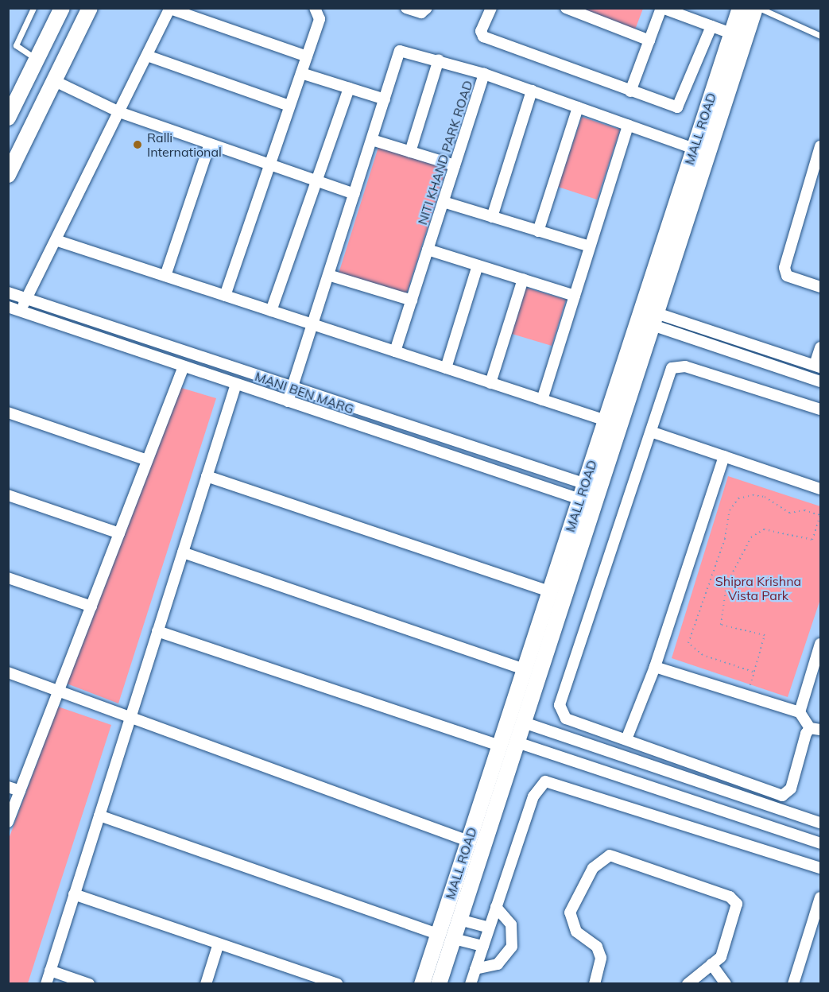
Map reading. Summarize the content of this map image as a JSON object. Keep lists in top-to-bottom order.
{
  "streets": {
    "street": ["MALL ROAD", "NITI KHAND PARK ROAD", "MANI BEN MARG"]
  },
  "crossings": [
    ["MALL ROAD", "MANI BEN MARG"],
    ["NITI KHAND PARK ROAD", "MANI BEN MARG"]
  ],
  "parks": ["Shipra Krishna Vista Park"],
  "places": ["Ralli International"]
}
